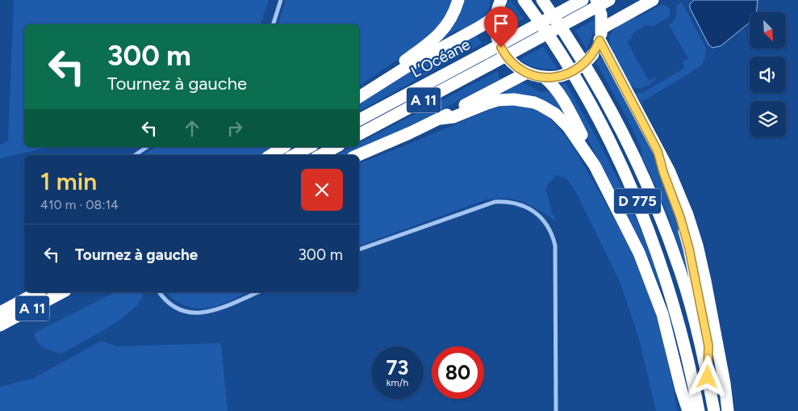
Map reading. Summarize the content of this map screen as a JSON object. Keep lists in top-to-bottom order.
{
  "streets": {
    "highway": ["L’Océane", "A 11", "D 775"]
  },
  "north": "bottom right",
  "page": {
    "turn": ["300 m", "Tournez à gauche"],
    "heading": ["1 min", "410 m · 08:14"],
    "list": [
      {
        "name": "Tournez à gauche",
        "value": "300 m"
      }
    ],
    "speed": "73 km/h",
    "limit": "80"
  }
}
